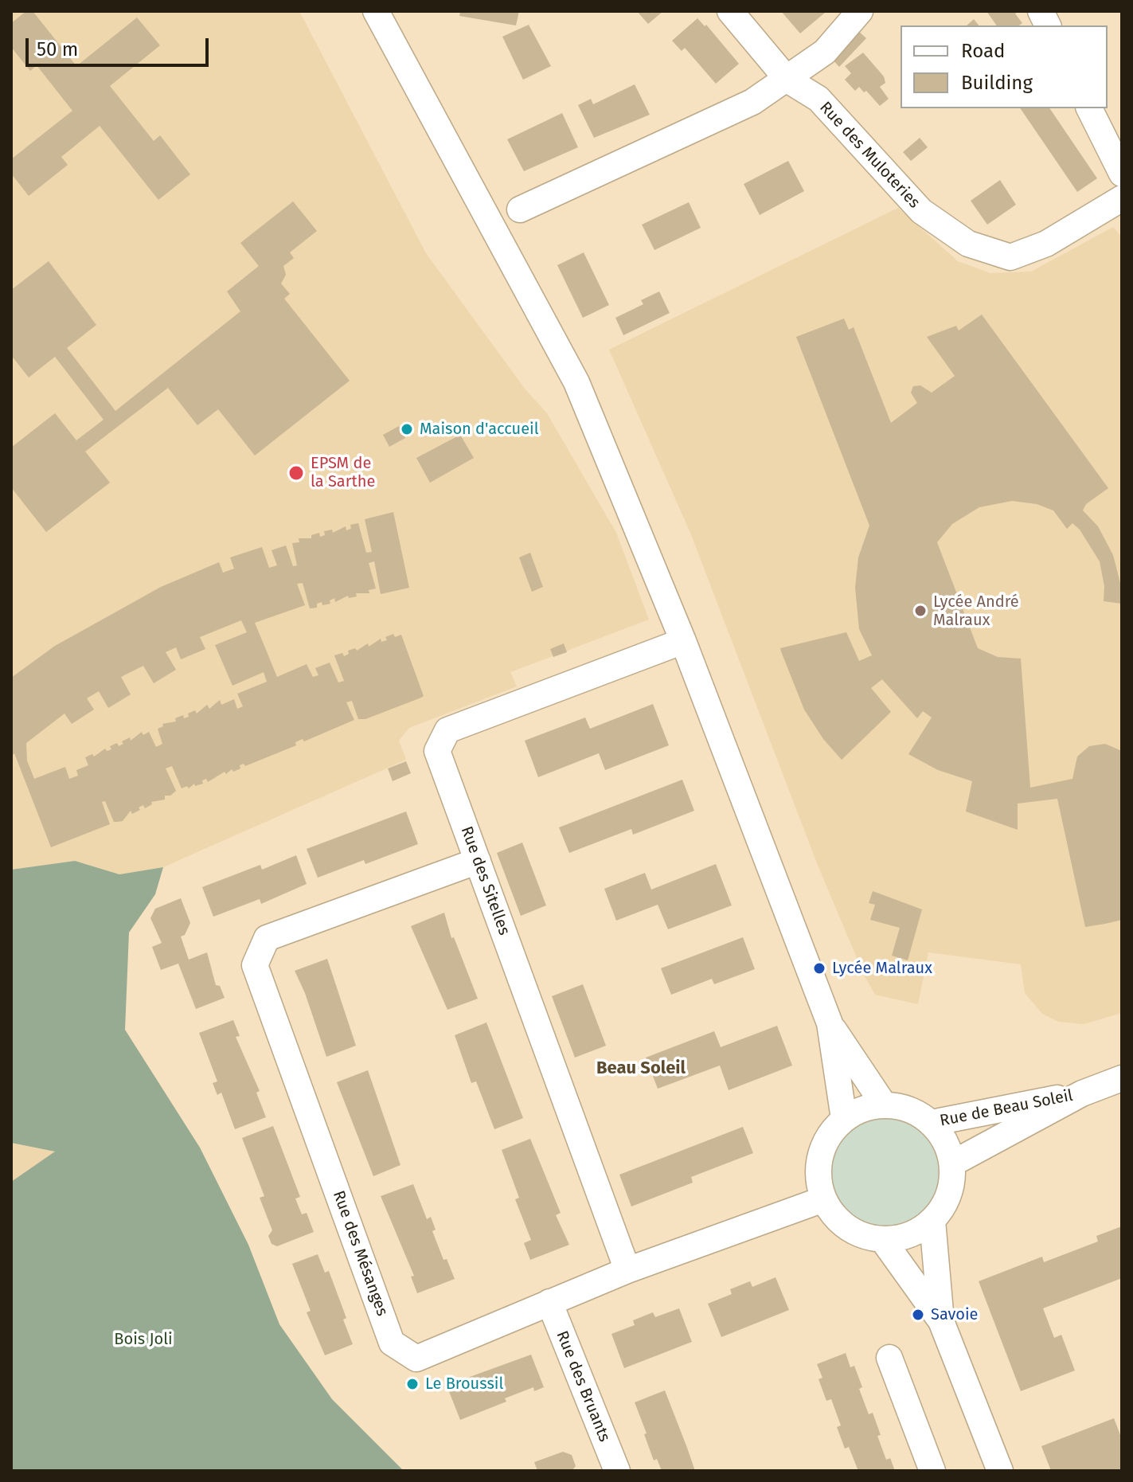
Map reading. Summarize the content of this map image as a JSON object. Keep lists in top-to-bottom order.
{
  "streets": {
    "street": [
      "Rue des Muloteries",
      "Rue des Sitelles",
      "Rue de Beau Soleil",
      "Rue des Mésanges",
      "Rue des Bruants"
    ]
  },
  "crossings": [
    ["Rue des Sitelles", "Rue des Mésanges"],
    ["Rue de Beau Soleil", "Rue des Mésanges"],
    ["Rue des Mésanges", "Rue des Bruants"]
  ],
  "districts": ["Beau Soleil"],
  "parks": ["Bois Joli"],
  "places": [
    "Maison d'accueil",
    "EPSM de la Sarthe",
    "Lycée André Malraux",
    "Lycée Malraux",
    "Savoie",
    "Le Broussil"
  ],
  "legend": ["Road", "Building"],
  "scale_bar": "50 m"
}
